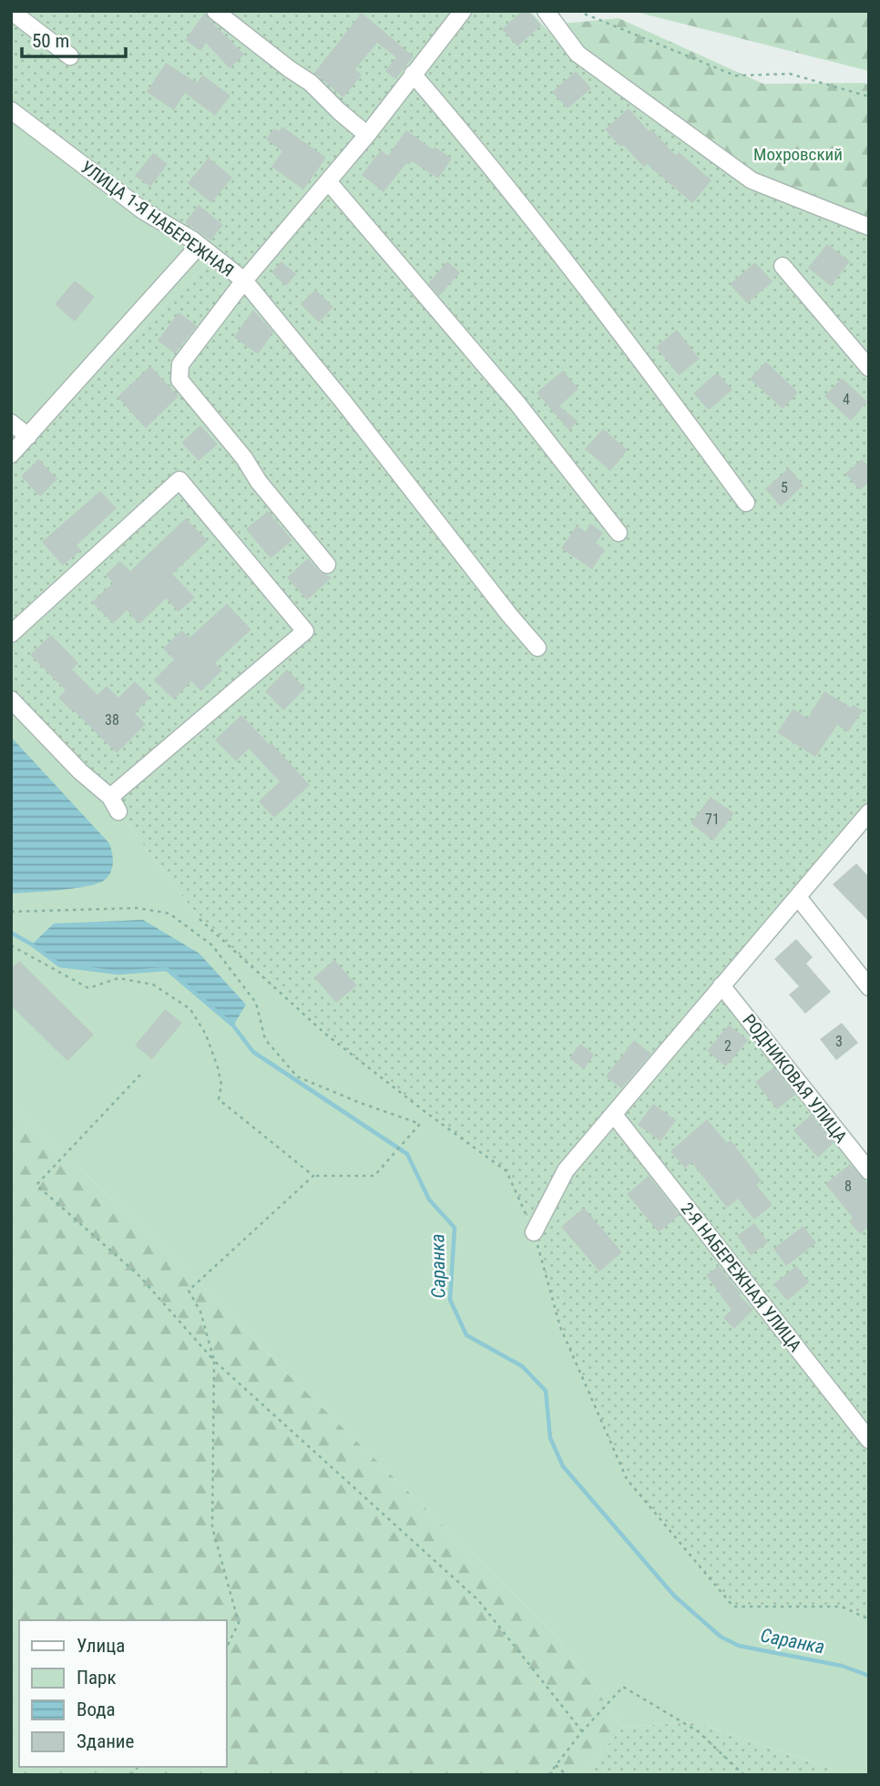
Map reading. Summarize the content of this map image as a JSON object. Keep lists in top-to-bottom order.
{
  "streets": {
    "street": ["УЛИЦА 1-Я НАБЕРЕЖНАЯ", "РОДНИКОВАЯ УЛИЦА", "2-Я НАБЕРЕЖНАЯ УЛИЦА"]
  },
  "water": ["Саранка"],
  "parks": ["Мохровский"],
  "house_numbers": [
    "4",
    "5",
    "38",
    "71",
    "3",
    "2",
    "8"
  ],
  "legend": [
    "Улица",
    "Парк",
    "Вода",
    "Здание"
  ],
  "scale_bar": "50 m"
}
